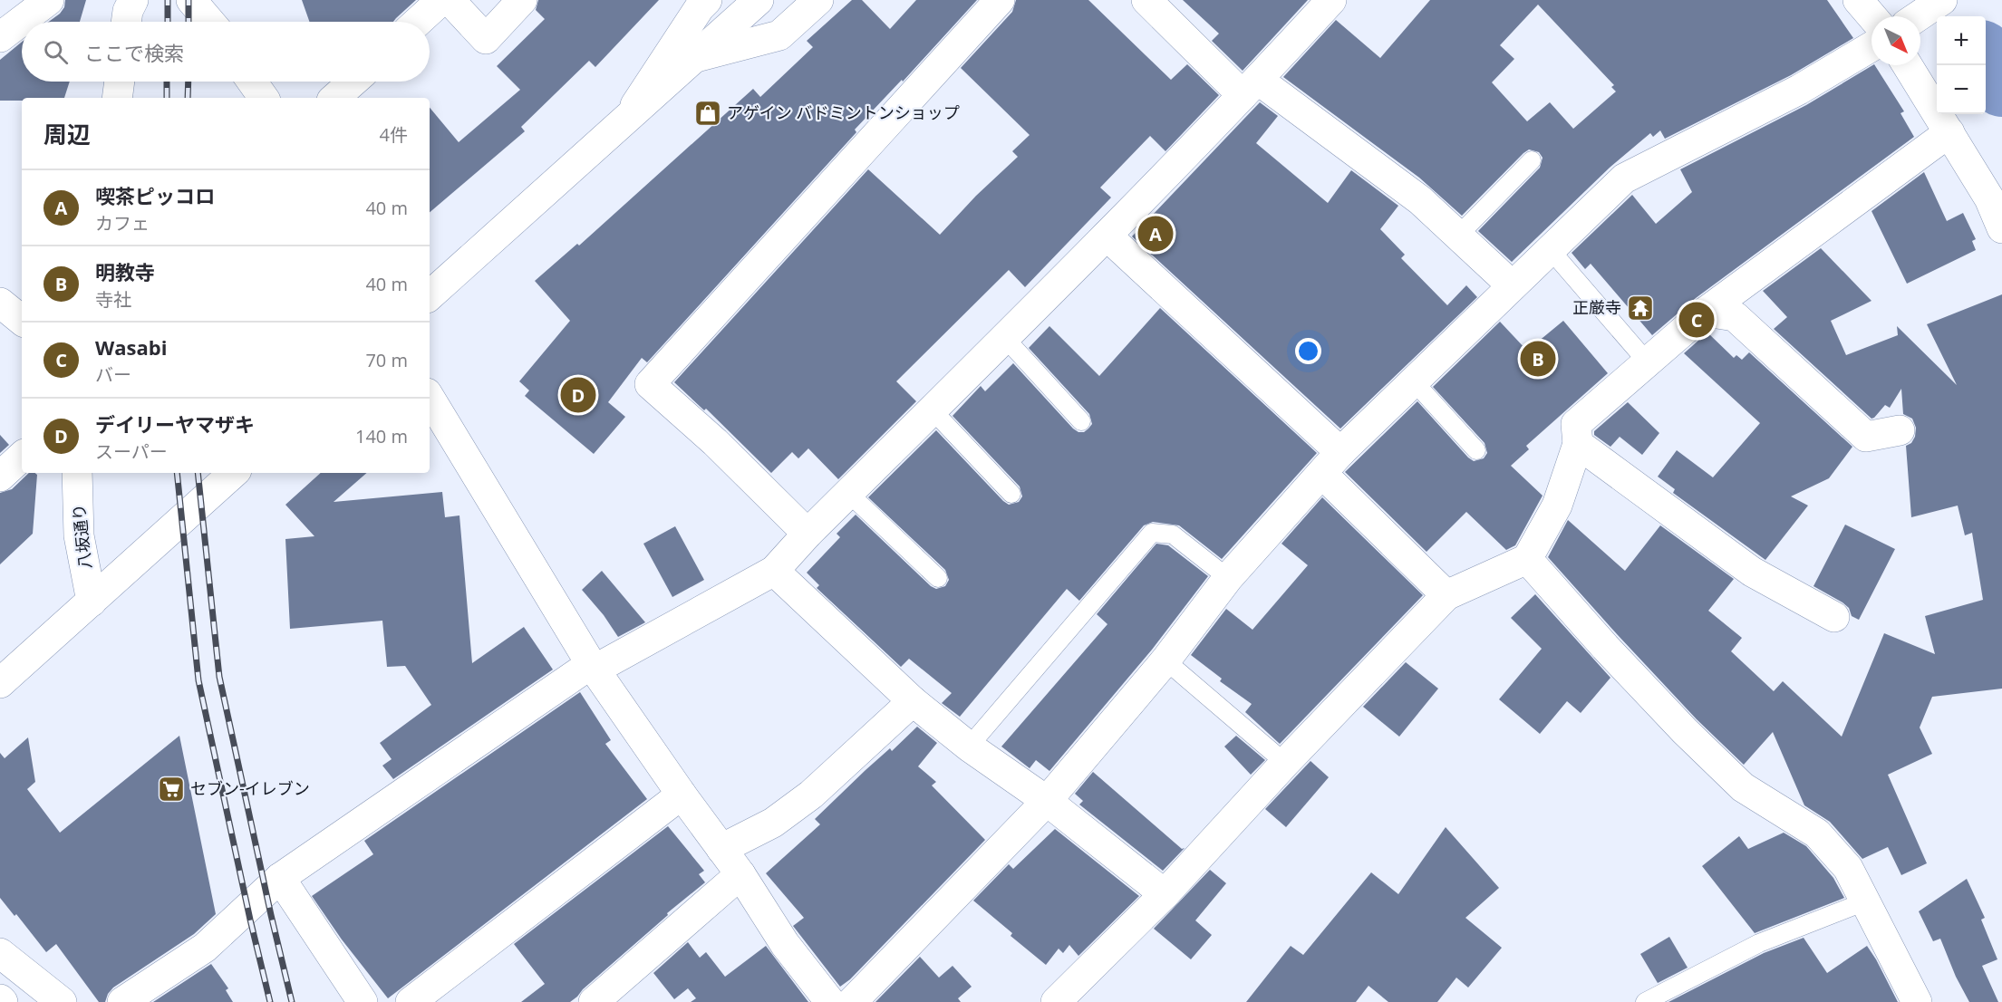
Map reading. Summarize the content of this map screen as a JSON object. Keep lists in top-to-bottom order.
{
  "streets": {
    "street": ["八坂通り"]
  },
  "places": {
    "shop": ["アゲイン バドミントンショップ"],
    "temple": ["正厳寺"],
    "supermarket": ["セブン-イレブン"]
  },
  "north": "bottom right",
  "page": {
    "map_buttons": ["+", "−"],
    "search": "ここで検索",
    "heading": ["周辺", "4件"],
    "list": [
      {
        "mark": "A",
        "name": "喫茶ピッコロ",
        "note": "カフェ",
        "value": "40 m"
      },
      {
        "mark": "B",
        "name": "明教寺",
        "note": "寺社",
        "value": "40 m"
      },
      {
        "mark": "C",
        "name": "Wasabi",
        "note": "バー",
        "value": "70 m"
      },
      {
        "mark": "D",
        "name": "デイリーヤマザキ",
        "note": "スーパー",
        "value": "140 m"
      }
    ],
    "pins": [
      "A",
      "C",
      "B",
      "D"
    ]
  }
}
